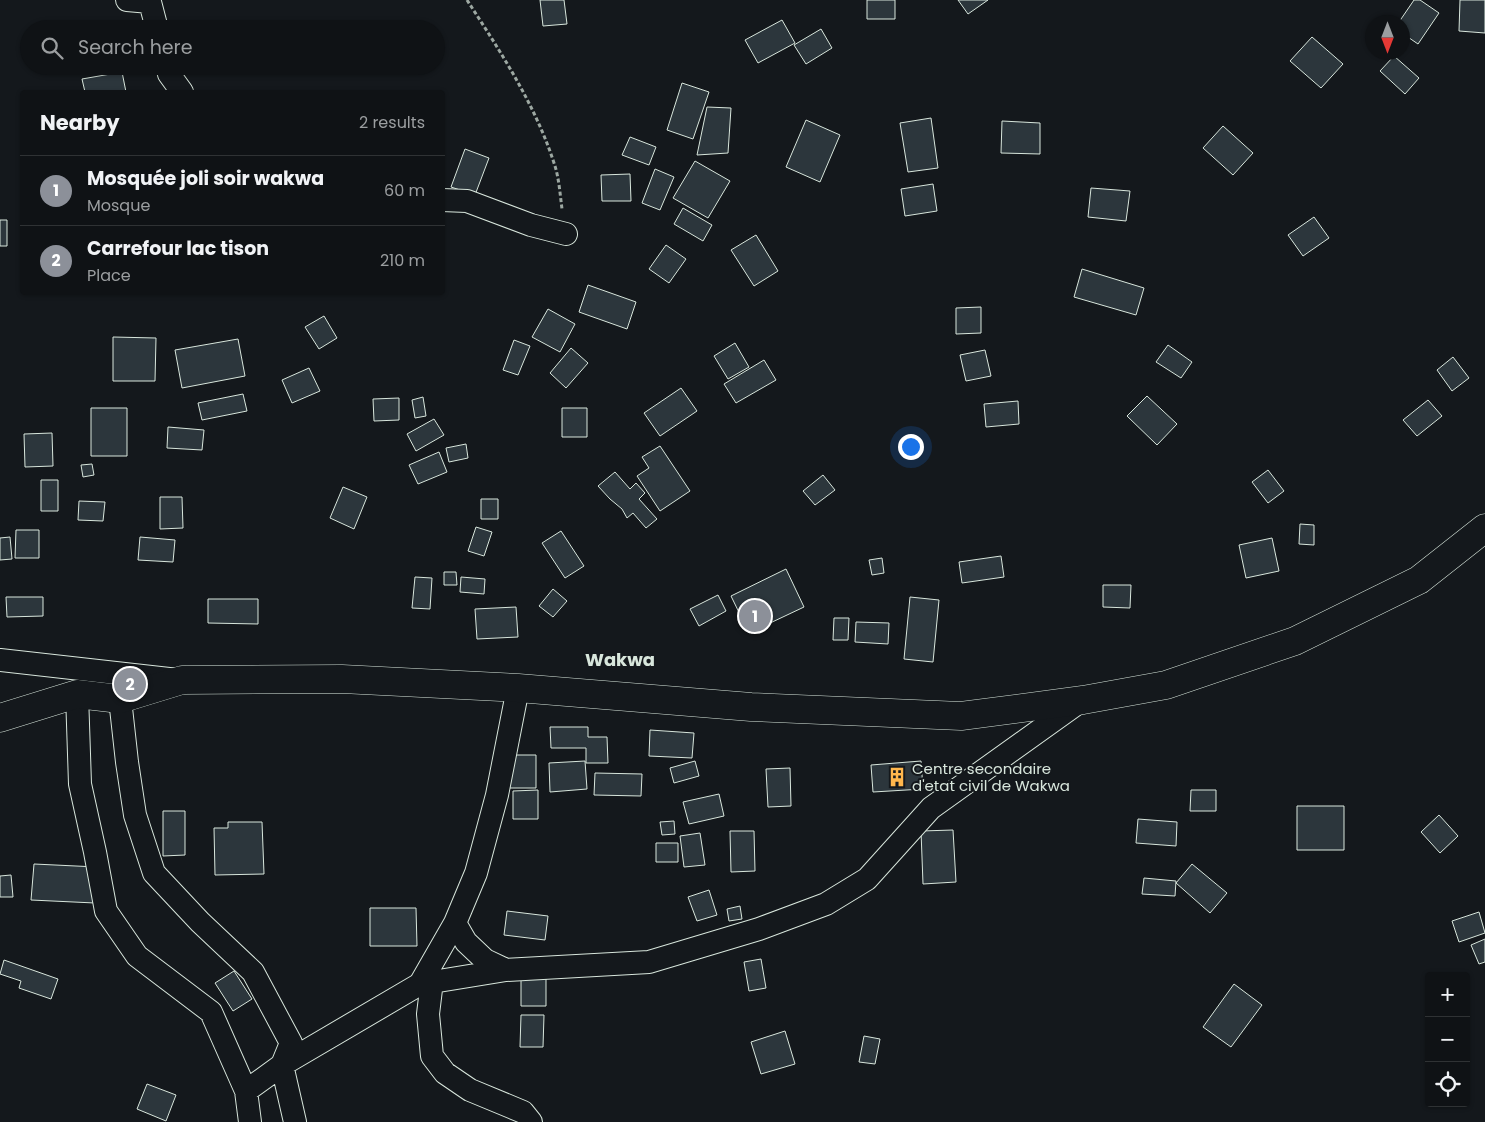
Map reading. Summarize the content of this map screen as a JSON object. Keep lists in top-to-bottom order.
{
  "districts": ["Wakwa"],
  "places": {
    "building": ["Centre secondaire d'etat civil de Wakwa"]
  },
  "north": "bottom",
  "page": {
    "search": "Search here",
    "heading": ["Nearby", "2 results"],
    "list": [
      {
        "mark": "1",
        "name": "Mosquée joli soir wakwa",
        "note": "Mosque",
        "value": "60 m"
      },
      {
        "mark": "2",
        "name": "Carrefour lac tison",
        "note": "Place",
        "value": "210 m"
      }
    ],
    "pins": ["1", "2"],
    "map_buttons": ["+", "−"]
  }
}
